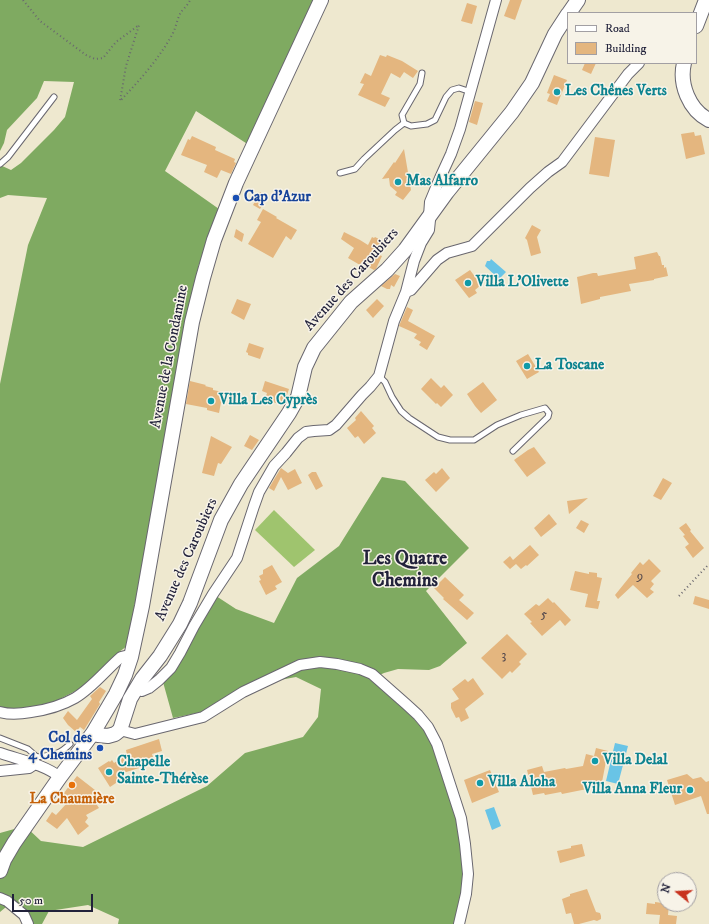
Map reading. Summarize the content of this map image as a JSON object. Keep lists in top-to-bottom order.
{
  "streets": {
    "street": ["Avenue des Caroubiers", "Avenue de la Condamine"]
  },
  "districts": ["Les Quatre Chemins"],
  "places": [
    "Les Chênes Verts",
    "Mas Alfarro",
    "Cap d’Azur",
    "Villa L'Olivette",
    "La Toscane",
    "Villa Les Cyprès",
    "Col des 4 Chemins",
    "Villa Delal",
    "Chapelle Sainte-Thérèse",
    "Villa Aloha",
    "La Chaumière",
    "Villa Anna Fleur"
  ],
  "house_numbers": ["9", "5", "3"],
  "legend": ["Road", "Building"],
  "scale_bar": "50 m",
  "north": "left"
}
